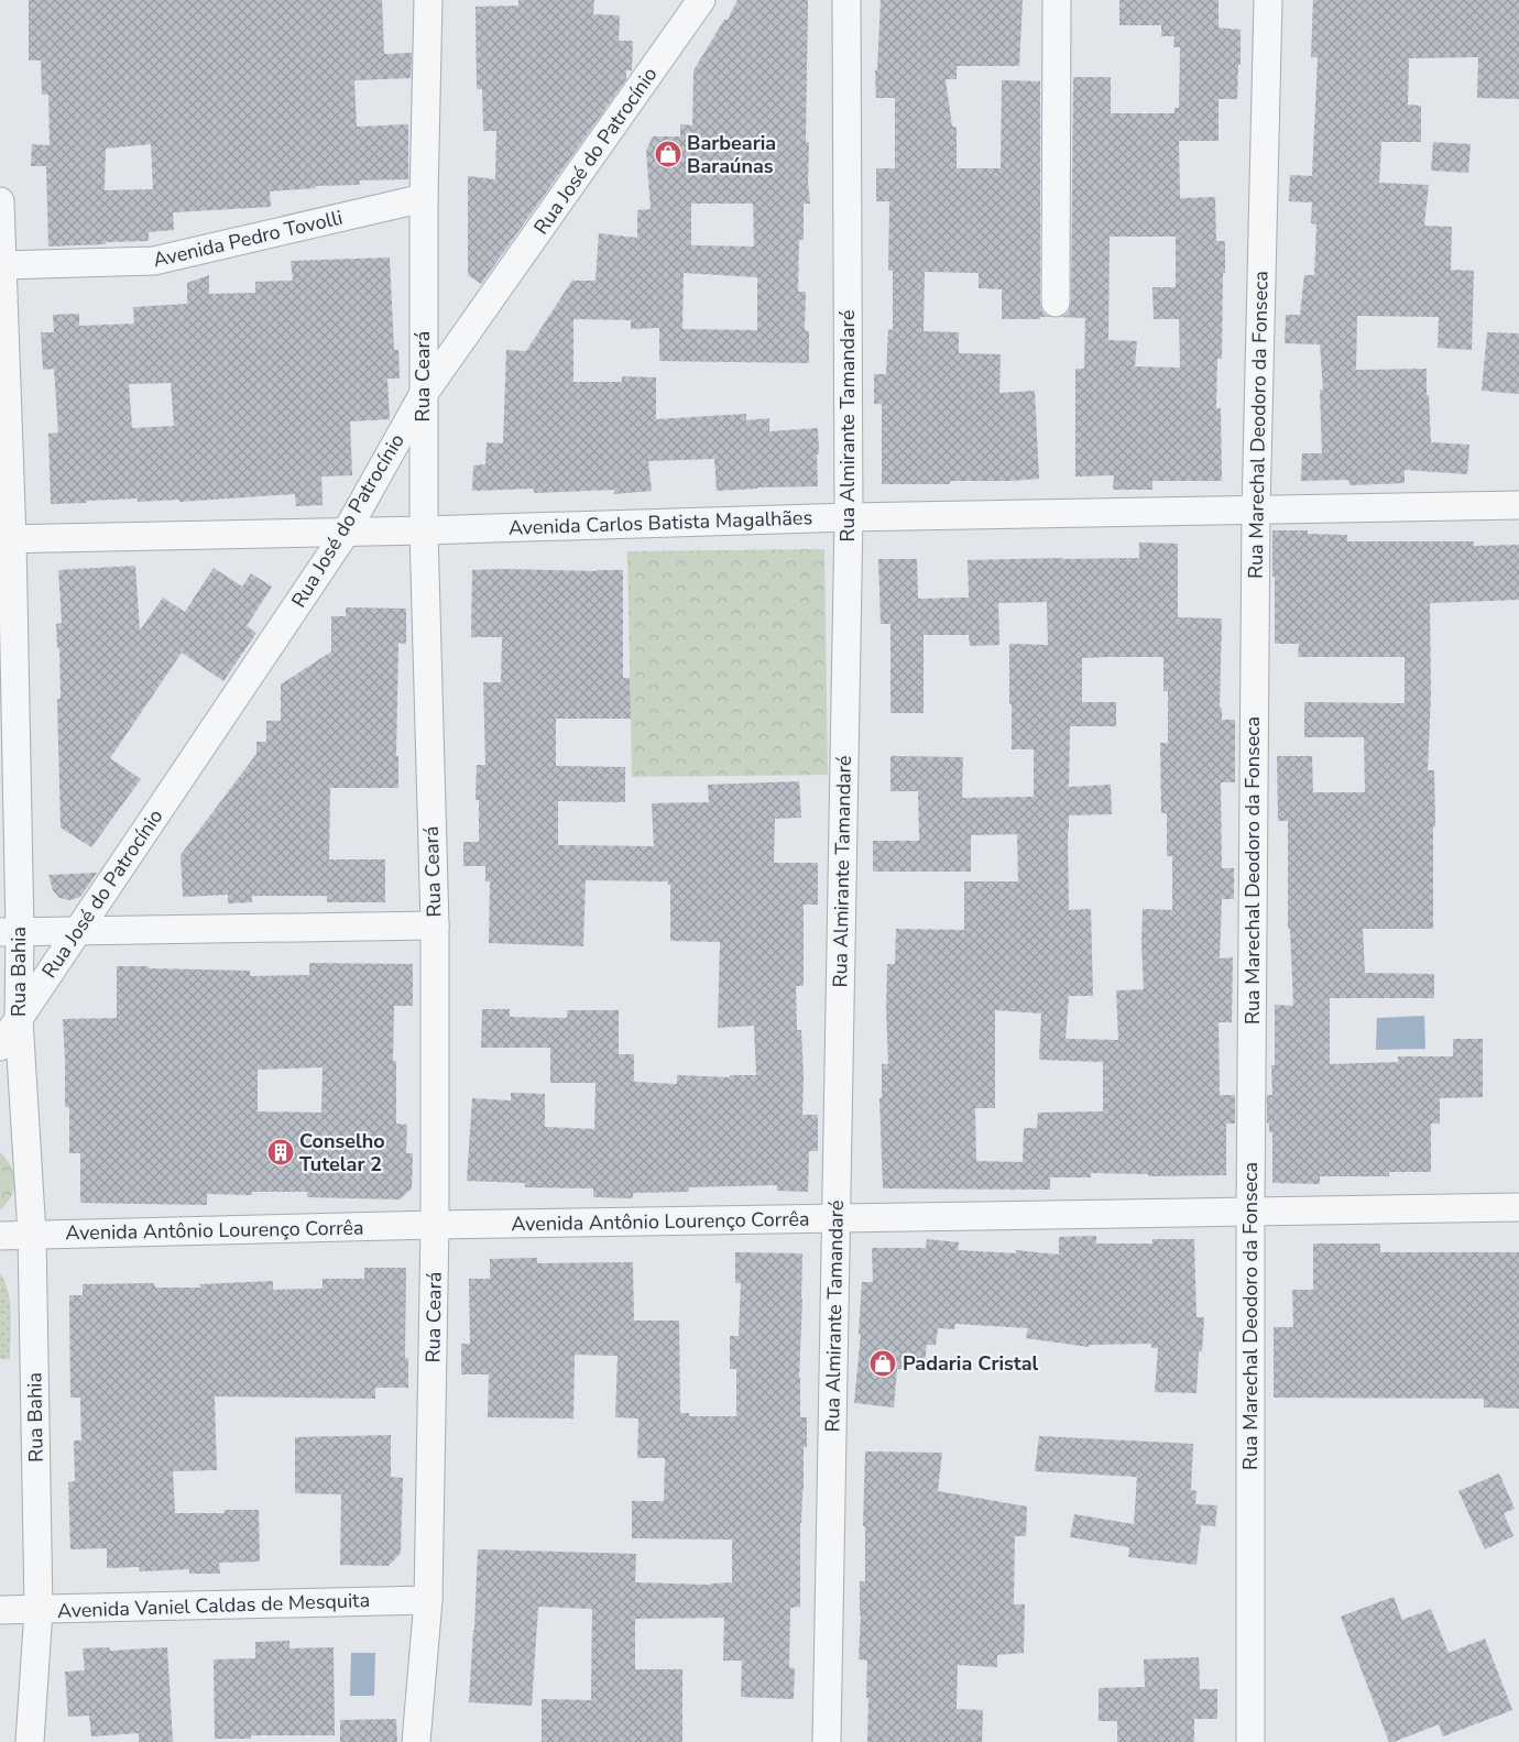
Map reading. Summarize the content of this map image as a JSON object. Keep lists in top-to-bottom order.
{
  "streets": {
    "street": [
      "Rua José do Patrocínio",
      "Avenida Pedro Tovolli",
      "Rua Ceará",
      "Rua Marechal Deodoro da Fonseca",
      "Rua Almirante Tamandaré",
      "Avenida Carlos Batista Magalhães",
      "Rua Bahia",
      "Avenida Antônio Lourenço Corrêa",
      "Avenida Vaniel Caldas de Mesquita"
    ]
  },
  "crossings": [
    ["Rua José do Patrocínio", "Rua Ceará"],
    ["Rua José do Patrocínio", "Avenida Carlos Batista Magalhães"],
    ["Rua José do Patrocínio", "Rua Bahia"],
    ["Avenida Pedro Tovolli", "Rua Ceará"],
    ["Avenida Pedro Tovolli", "Rua Bahia"],
    ["Rua Ceará", "Avenida Carlos Batista Magalhães"],
    ["Rua Ceará", "Avenida Antônio Lourenço Corrêa"],
    ["Rua Ceará", "Avenida Vaniel Caldas de Mesquita"],
    ["Rua Marechal Deodoro da Fonseca", "Avenida Carlos Batista Magalhães"],
    ["Rua Marechal Deodoro da Fonseca", "Avenida Antônio Lourenço Corrêa"],
    ["Rua Almirante Tamandaré", "Avenida Carlos Batista Magalhães"],
    ["Rua Almirante Tamandaré", "Avenida Antônio Lourenço Corrêa"],
    ["Avenida Carlos Batista Magalhães", "Rua Bahia"],
    ["Rua Bahia", "Avenida Antônio Lourenço Corrêa"],
    ["Rua Bahia", "Avenida Vaniel Caldas de Mesquita"]
  ],
  "places": {
    "shop": ["Barbearia Baraúnas", "Padaria Cristal"],
    "building": ["Conselho Tutelar 2"]
  }
}
